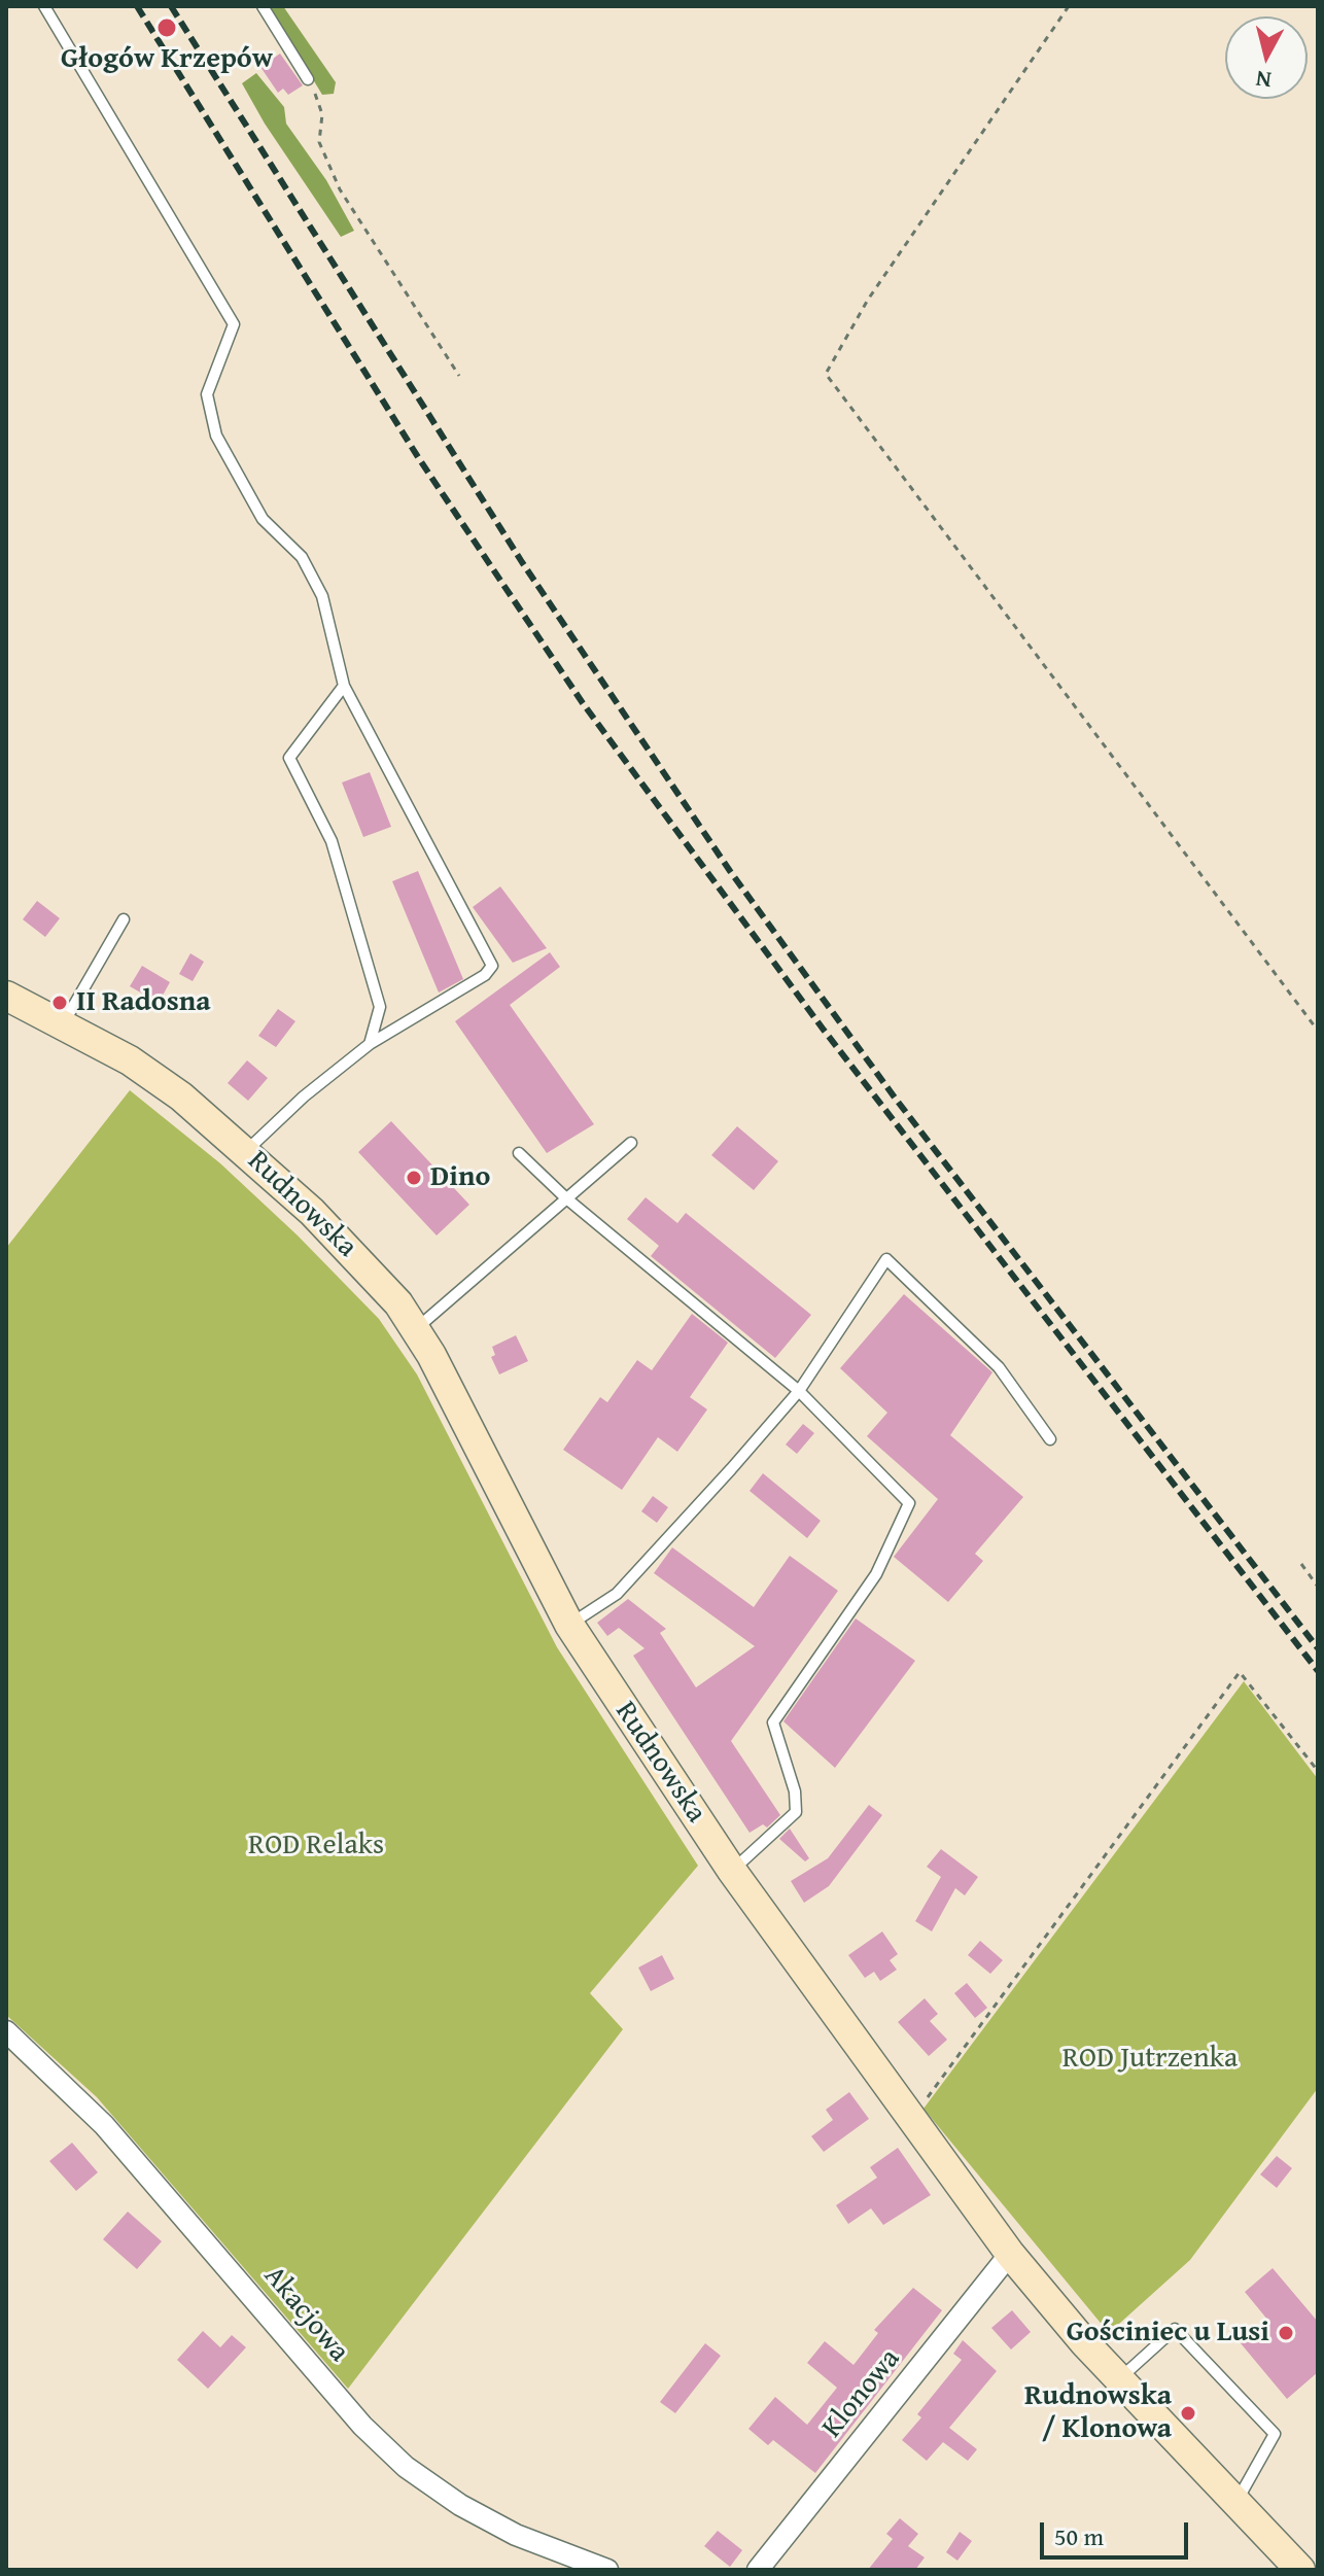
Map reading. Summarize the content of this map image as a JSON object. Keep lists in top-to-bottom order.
{
  "streets": {
    "main road": ["Rudnowska"],
    "street": ["Akacjowa", "Klonowa"]
  },
  "crossings": [
    ["Rudnowska", "Klonowa"]
  ],
  "parks": ["ROD Relaks", "ROD Jutrzenka"],
  "places": [
    "Głogów Krzepów",
    "II Radosna",
    "Dino",
    "Gościniec u Lusi",
    "Rudnowska / Klonowa"
  ],
  "scale_bar": "50 m",
  "north": "bottom"
}
